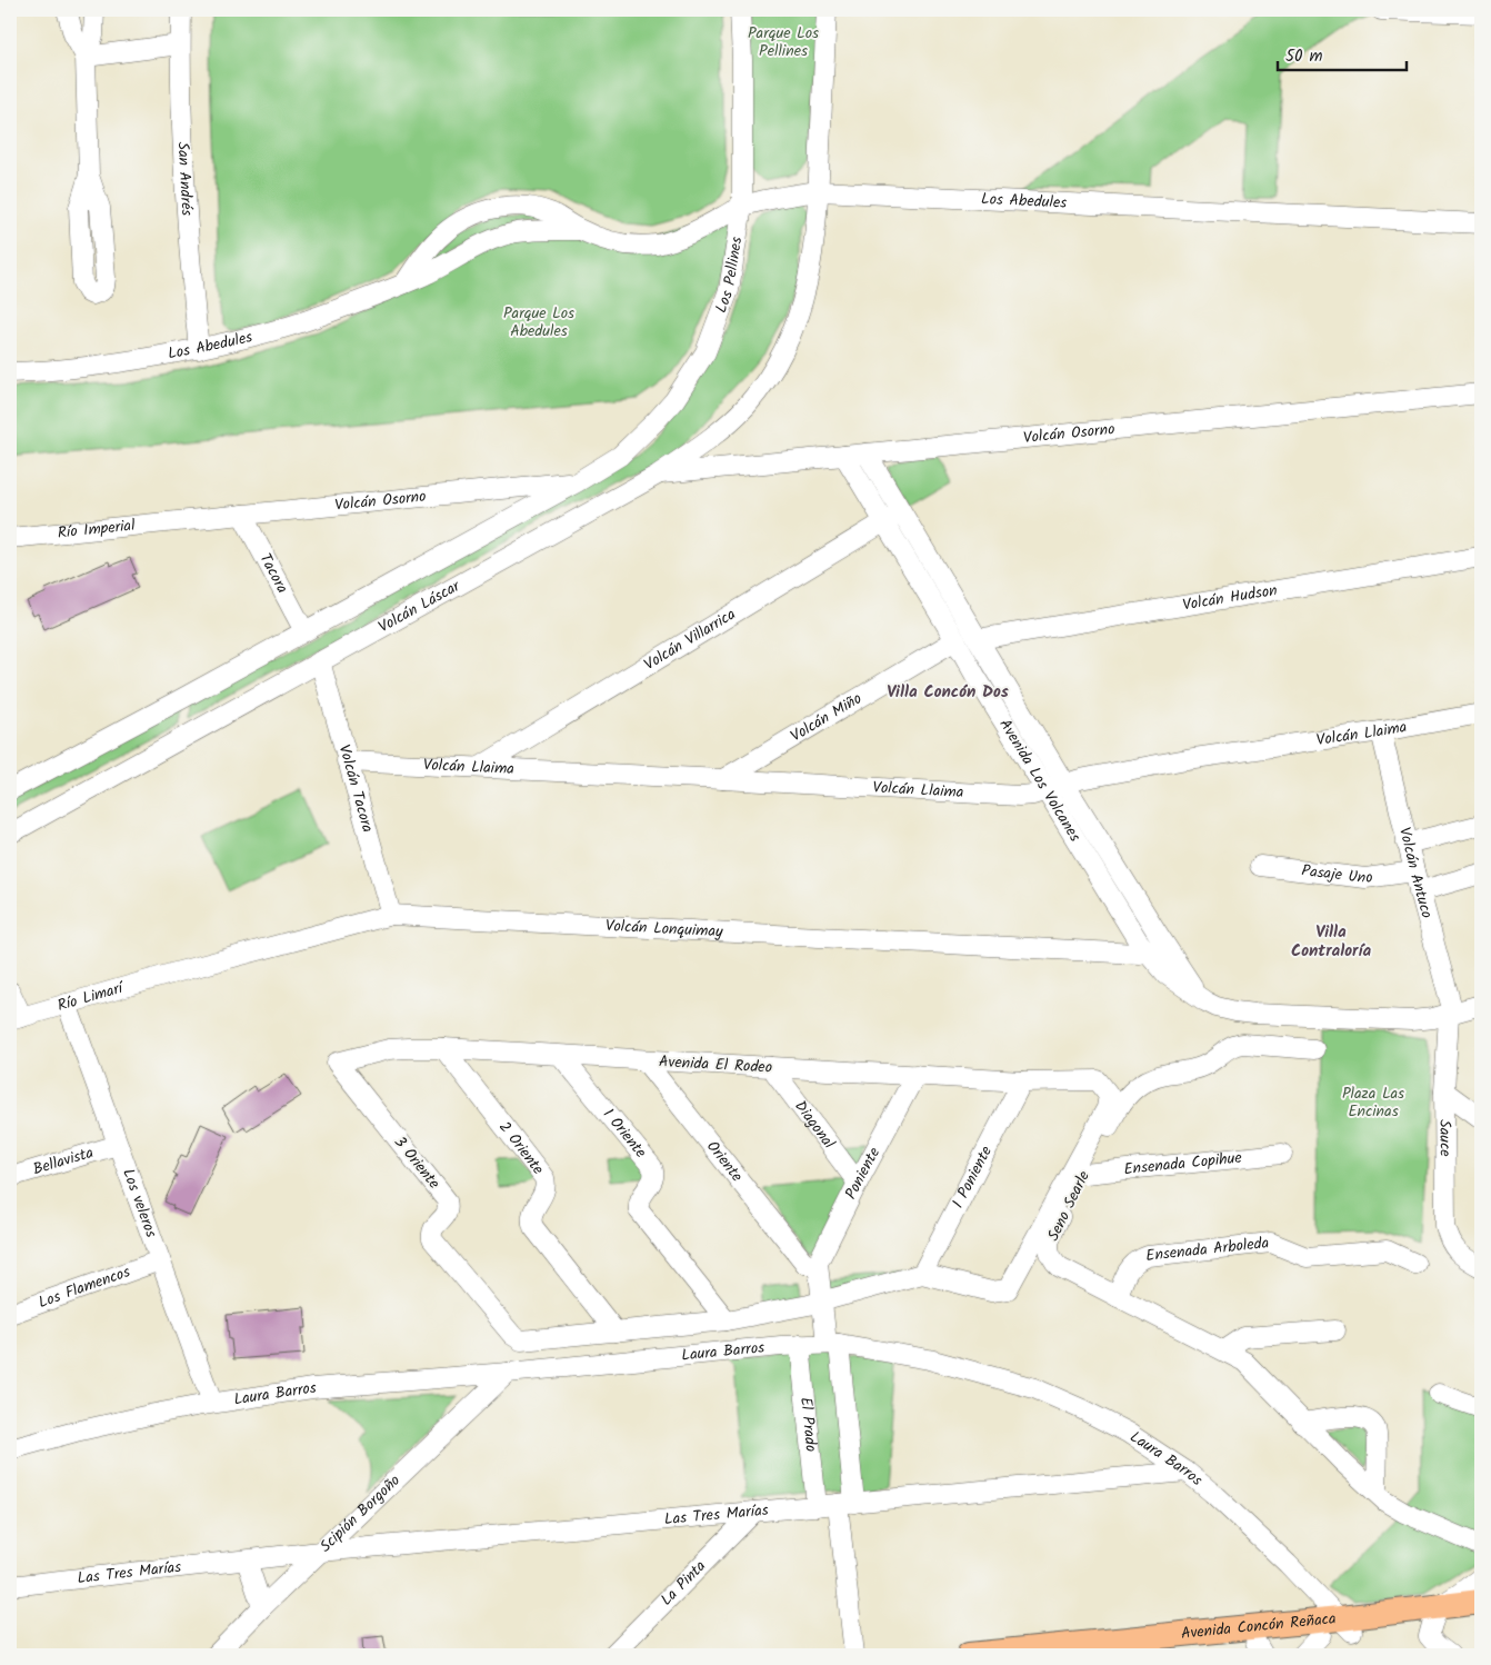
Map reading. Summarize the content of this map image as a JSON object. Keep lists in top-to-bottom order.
{
  "streets": {
    "main road": ["Avenida Concón Reñaca"],
    "street": [
      "San Andrés",
      "Los Abedules",
      "Los Pellines",
      "Volcán Osorno",
      "Río Imperial",
      "Tacora",
      "Volcán Hudson",
      "Volcán Láscar",
      "Volcán Villarrica",
      "Volcán Miño",
      "Volcán Llaima",
      "Avenida Los Volcanes",
      "Volcán Tacora",
      "Volcán Antuco",
      "Pasaje Uno",
      "Volcán Lonquimay",
      "Río Limarí",
      "Avenida El Rodeo",
      "Diagonal",
      "1 Oriente",
      "Sauce",
      "2 Oriente",
      "Bellavista",
      "3 Oriente",
      "Oriente",
      "Ensenada Copihue",
      "Poniente",
      "1 Poniente",
      "Los veleros",
      "Seno Searle",
      "Ensenada Arboleda",
      "Los Flamencos",
      "Laura Barros",
      "El Prado",
      "Scipión Borgoño",
      "Las Tres Marías",
      "La Pinta"
    ]
  },
  "crossings": [
    ["San Andrés", "Los Abedules"],
    ["Los Abedules", "Los Pellines"],
    ["Los Pellines", "Volcán Osorno"],
    ["Volcán Osorno", "Río Imperial"],
    ["Volcán Osorno", "Tacora"],
    ["Volcán Osorno", "Volcán Láscar"],
    ["Volcán Osorno", "Avenida Los Volcanes"],
    ["Volcán Hudson", "Avenida Los Volcanes"],
    ["Volcán Láscar", "Volcán Tacora"],
    ["Volcán Villarrica", "Volcán Llaima"],
    ["Volcán Villarrica", "Avenida Los Volcanes"],
    ["Volcán Miño", "Volcán Llaima"],
    ["Volcán Miño", "Avenida Los Volcanes"],
    ["Volcán Llaima", "Avenida Los Volcanes"],
    ["Volcán Llaima", "Volcán Tacora"],
    ["Volcán Llaima", "Volcán Antuco"],
    ["Avenida Los Volcanes", "Volcán Antuco"],
    ["Avenida Los Volcanes", "Volcán Lonquimay"],
    ["Avenida Los Volcanes", "Sauce"],
    ["Volcán Tacora", "Volcán Lonquimay"],
    ["Volcán Antuco", "Pasaje Uno"],
    ["Volcán Antuco", "Sauce"],
    ["Volcán Lonquimay", "Río Limarí"],
    ["Río Limarí", "Los veleros"],
    ["Avenida El Rodeo", "Diagonal"],
    ["Avenida El Rodeo", "1 Oriente"],
    ["Avenida El Rodeo", "2 Oriente"],
    ["Avenida El Rodeo", "3 Oriente"],
    ["Avenida El Rodeo", "Oriente"],
    ["Avenida El Rodeo", "Poniente"],
    ["Avenida El Rodeo", "1 Poniente"],
    ["Diagonal", "Poniente"],
    ["2 Oriente", "3 Oriente"],
    ["Bellavista", "Los veleros"],
    ["Oriente", "Poniente"],
    ["Oriente", "El Prado"],
    ["Ensenada Copihue", "Seno Searle"],
    ["Poniente", "El Prado"],
    ["Los veleros", "Los Flamencos"],
    ["Los veleros", "Laura Barros"],
    ["Seno Searle", "Ensenada Arboleda"],
    ["Laura Barros", "El Prado"],
    ["Laura Barros", "Scipión Borgoño"],
    ["Laura Barros", "Las Tres Marías"],
    ["Laura Barros", "Avenida Concón Reñaca"],
    ["El Prado", "Las Tres Marías"],
    ["Scipión Borgoño", "Las Tres Marías"],
    ["Las Tres Marías", "La Pinta"]
  ],
  "districts": ["Villa Concón Dos", "Villa Contraloría"],
  "parks": ["Parque Los Pellines", "Parque Los Abedules", "Plaza Las Encinas"],
  "scale_bar": "50 m"
}
